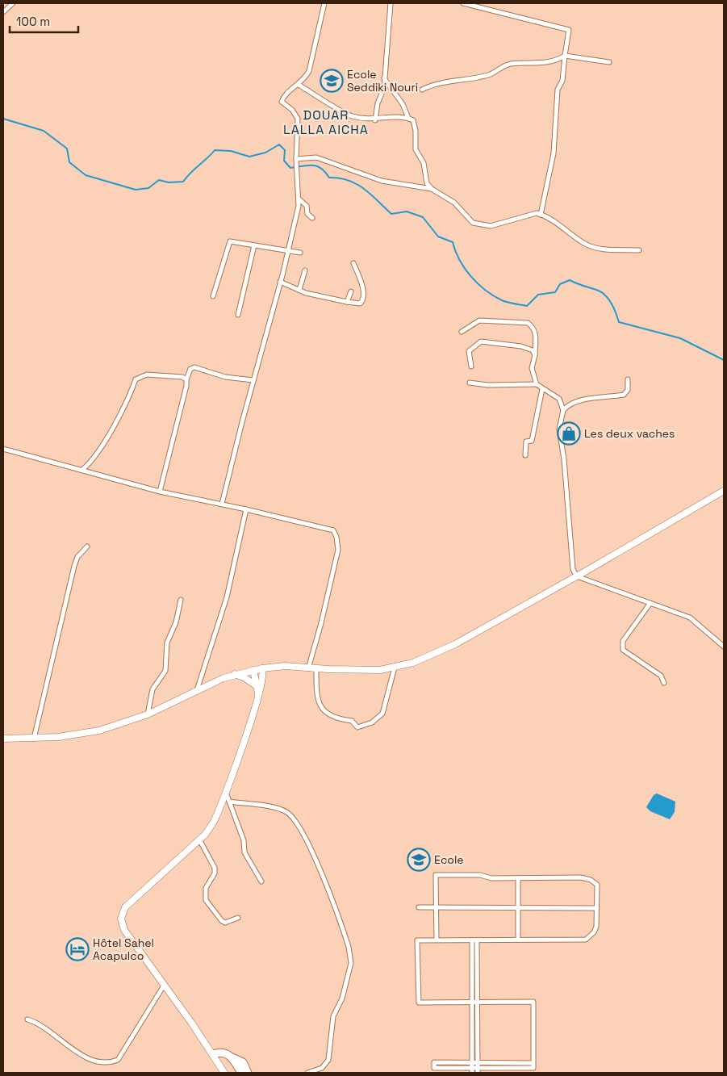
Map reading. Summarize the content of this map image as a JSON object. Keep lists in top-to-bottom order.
{
  "districts": ["DOUAR LALLA AICHA"],
  "places": {
    "school or university": ["Ecole Seddiki Nouri", "Ecole"],
    "shop": ["Les deux vaches"],
    "hotel": ["Hôtel Sahel Acapulco"]
  },
  "scale_bar": "100 m"
}
